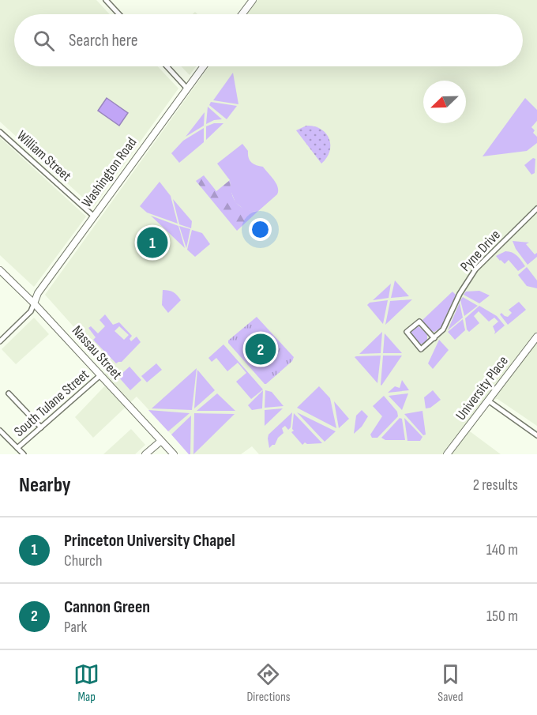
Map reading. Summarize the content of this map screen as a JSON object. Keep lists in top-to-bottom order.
{
  "streets": {
    "main road": ["Washington Road", "Nassau Street"],
    "street": [
      "William Street",
      "Pyne Drive",
      "University Place",
      "South Tulane Street"
    ]
  },
  "crossings": [
    ["William Street", "Washington Road"],
    ["Washington Road", "Nassau Street"],
    ["Nassau Street", "South Tulane Street"]
  ],
  "north": "bottom left",
  "page": {
    "search": "Search here",
    "pins": ["1", "2"],
    "heading": ["Nearby", "2 results"],
    "list": [
      {
        "mark": "1",
        "name": "Princeton University Chapel",
        "note": "Church",
        "value": "140 m"
      },
      {
        "mark": "2",
        "name": "Cannon Green",
        "note": "Park",
        "value": "150 m"
      }
    ],
    "nav": ["Map", "Directions", "Saved"]
  }
}
